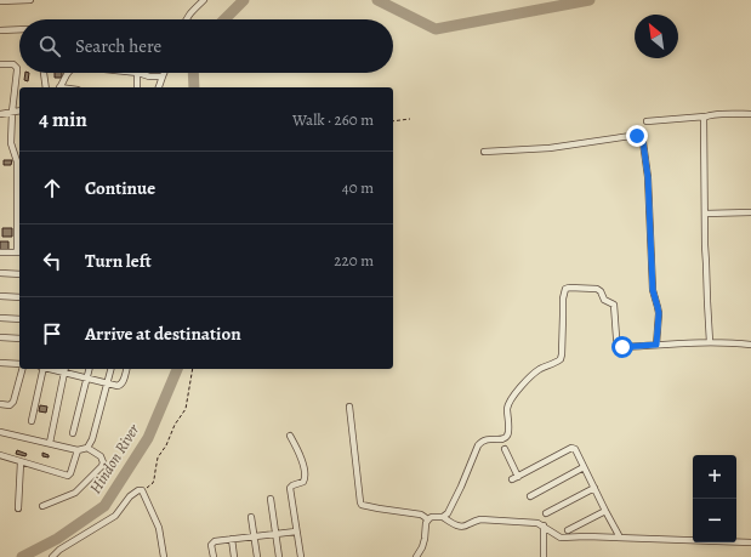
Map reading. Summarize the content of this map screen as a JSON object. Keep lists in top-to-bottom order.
{
  "water": ["Hindon River"],
  "north": "top left",
  "page": {
    "search": "Search here",
    "heading": ["4 min", "Walk · 260 m"],
    "list": [
      ["Continue", "40 m"],
      ["Turn left", "220 m"],
      "Arrive at destination"
    ],
    "map_buttons": ["+", "−"]
  }
}
